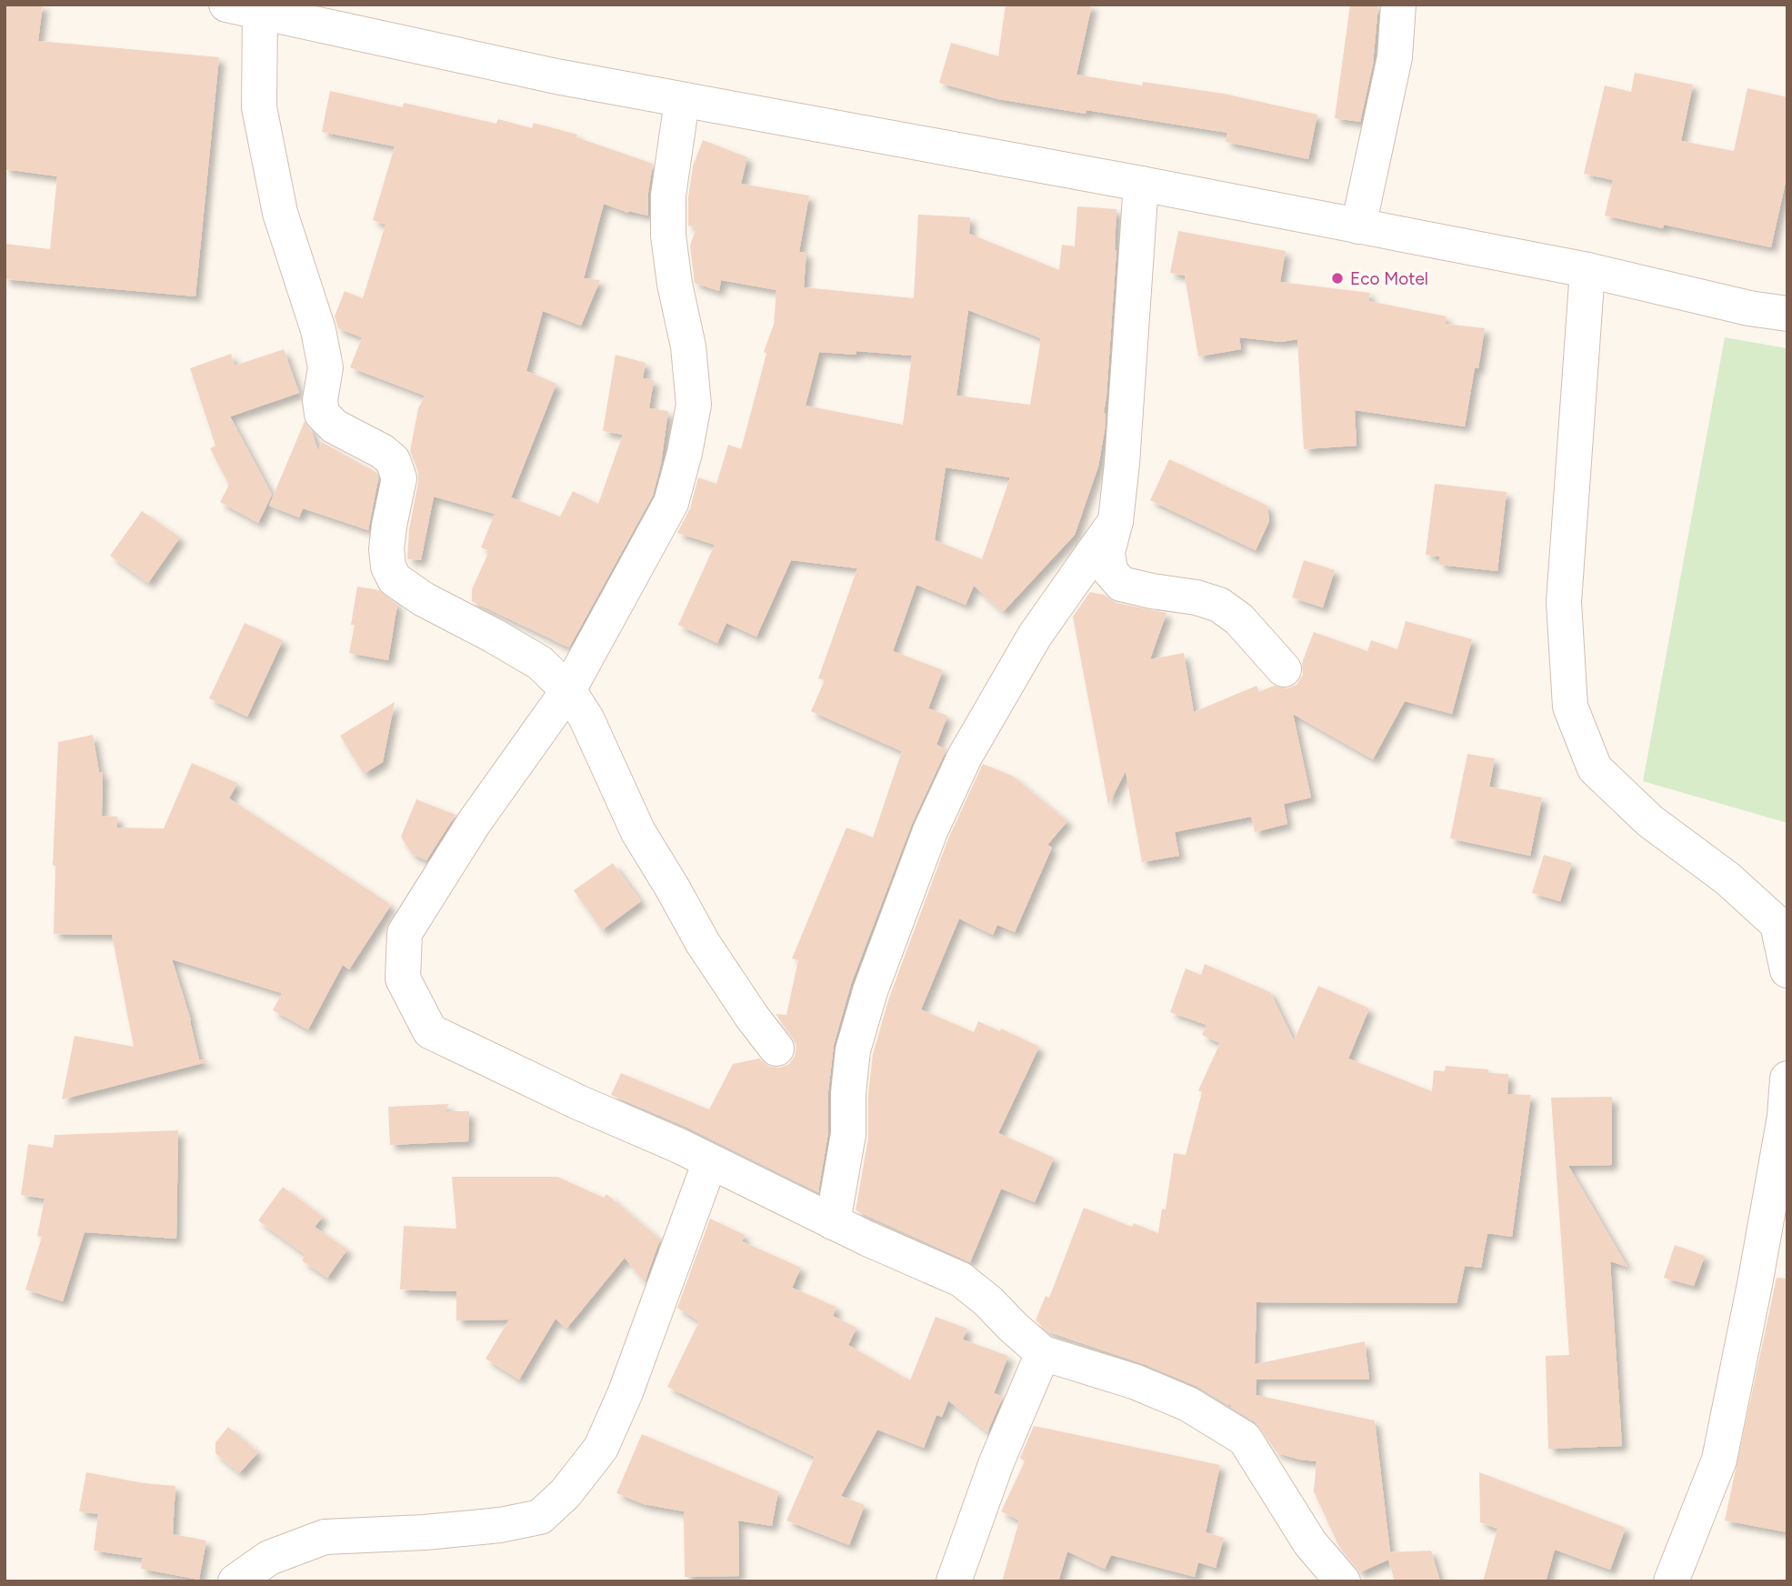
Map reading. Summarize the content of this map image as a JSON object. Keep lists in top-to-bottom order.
{
  "places": ["Eco Motel"]
}
